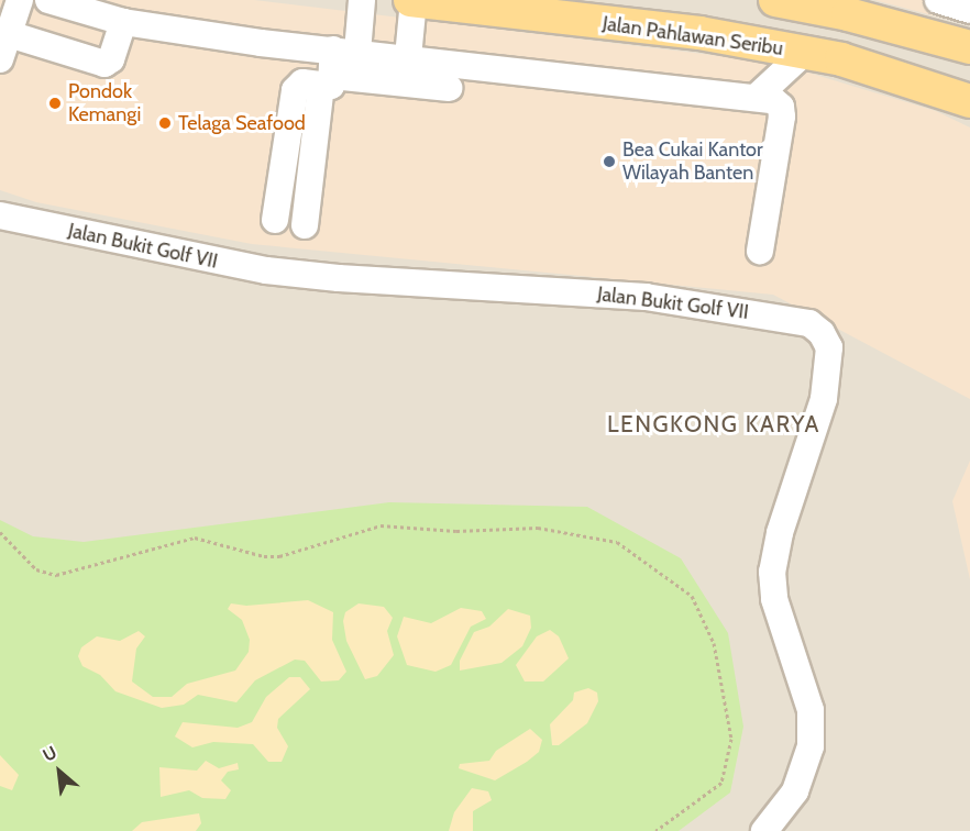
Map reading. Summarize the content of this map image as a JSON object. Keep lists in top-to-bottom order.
{
  "streets": {
    "main road": ["Jalan Pahlawan Seribu"],
    "street": ["Jalan Bukit Golf VII"]
  },
  "districts": ["LENGKONG KARYA"],
  "places": ["Pondok Kemangi", "Telaga Seafood", "Bea Cukai Kantor Wilayah Banten"],
  "north": "top left"
}
